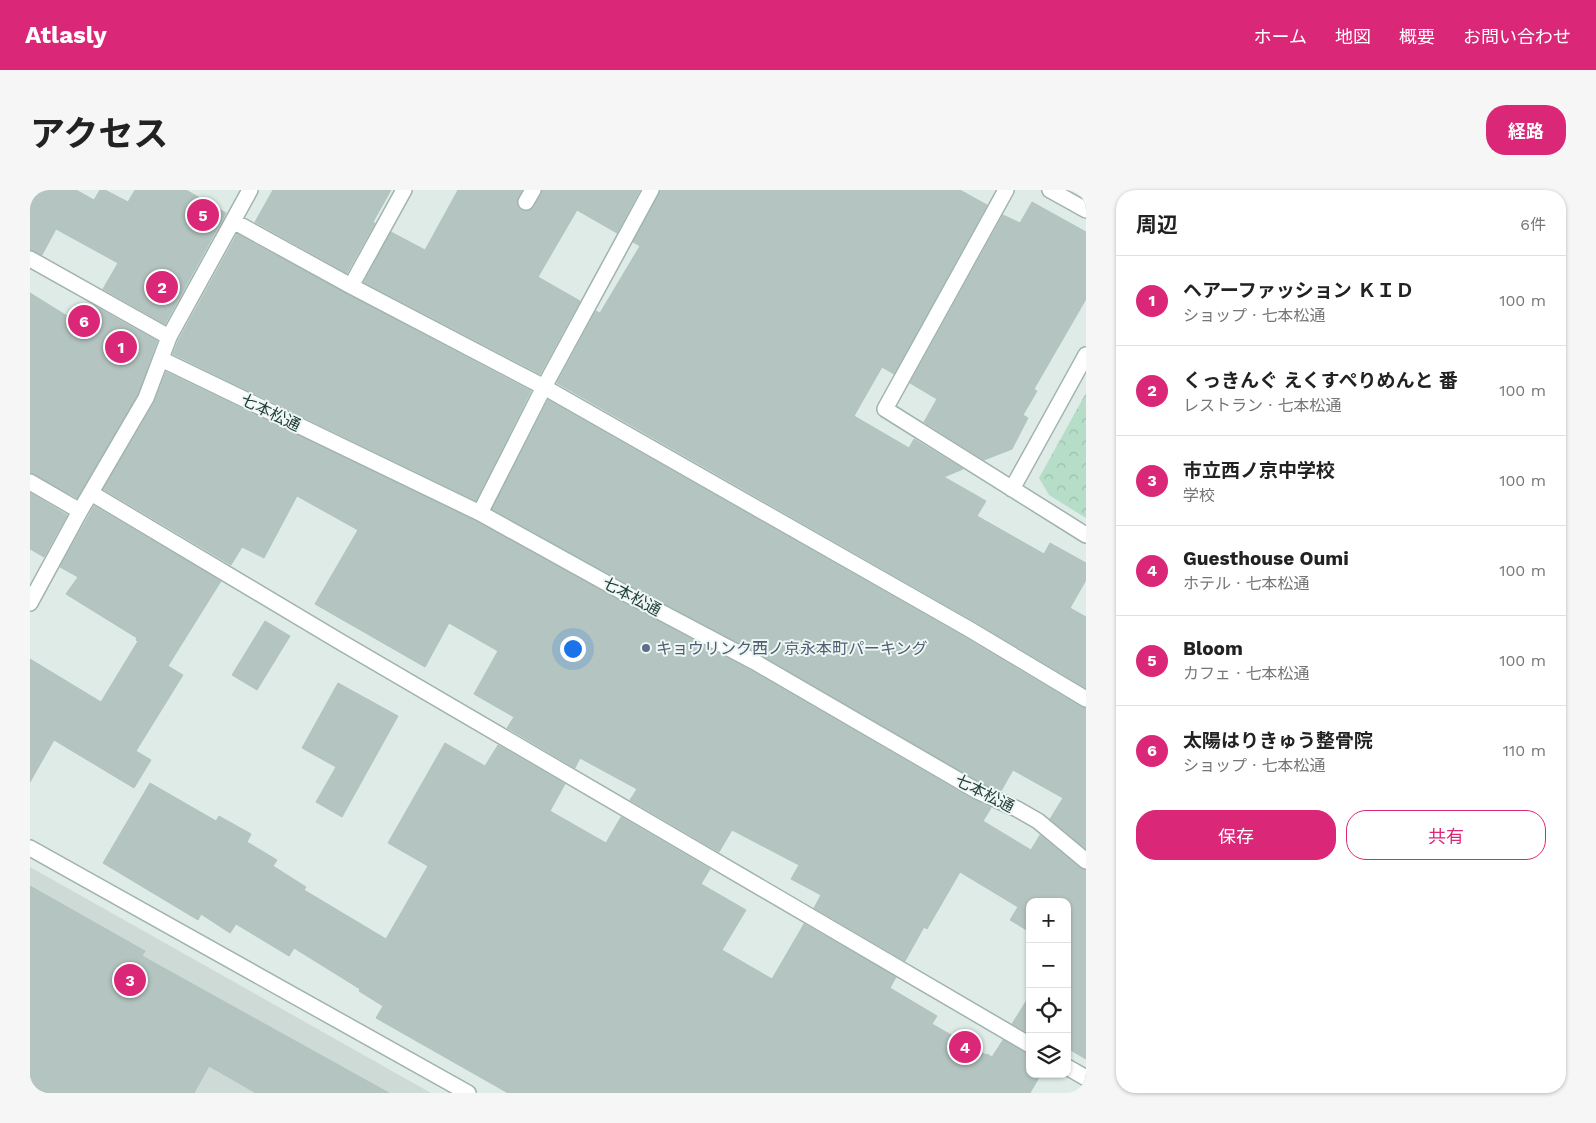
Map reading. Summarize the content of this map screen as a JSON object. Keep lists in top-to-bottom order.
{
  "streets": {
    "street": ["七本松通"]
  },
  "places": ["キョウリンク西ノ京永本町パーキング"],
  "page": {
    "header": "Atlasly",
    "nav": [
      "ホーム",
      "地図",
      "概要",
      "お問い合わせ"
    ],
    "title": "アクセス",
    "buttons": [
      "経路",
      ["保存", "共有"]
    ],
    "heading": ["周辺", "6件"],
    "pins": [
      "5",
      "2",
      "6",
      "1",
      "3",
      "4"
    ],
    "list": [
      {
        "mark": "1",
        "name": "ヘアーファッション ＫＩＤ",
        "note": "ショップ · 七本松通",
        "value": "100 m"
      },
      {
        "mark": "2",
        "name": "くっきんぐ えくすぺりめんと 番",
        "note": "レストラン · 七本松通",
        "value": "100 m"
      },
      {
        "mark": "3",
        "name": "市立西ノ京中学校",
        "note": "学校",
        "value": "100 m"
      },
      {
        "mark": "4",
        "name": "Guesthouse Oumi",
        "note": "ホテル · 七本松通",
        "value": "100 m"
      },
      {
        "mark": "5",
        "name": "Bloom",
        "note": "カフェ · 七本松通",
        "value": "100 m"
      },
      {
        "mark": "6",
        "name": "太陽はりきゅう整骨院",
        "note": "ショップ · 七本松通",
        "value": "110 m"
      }
    ],
    "map_buttons": ["+", "−"]
  }
}
